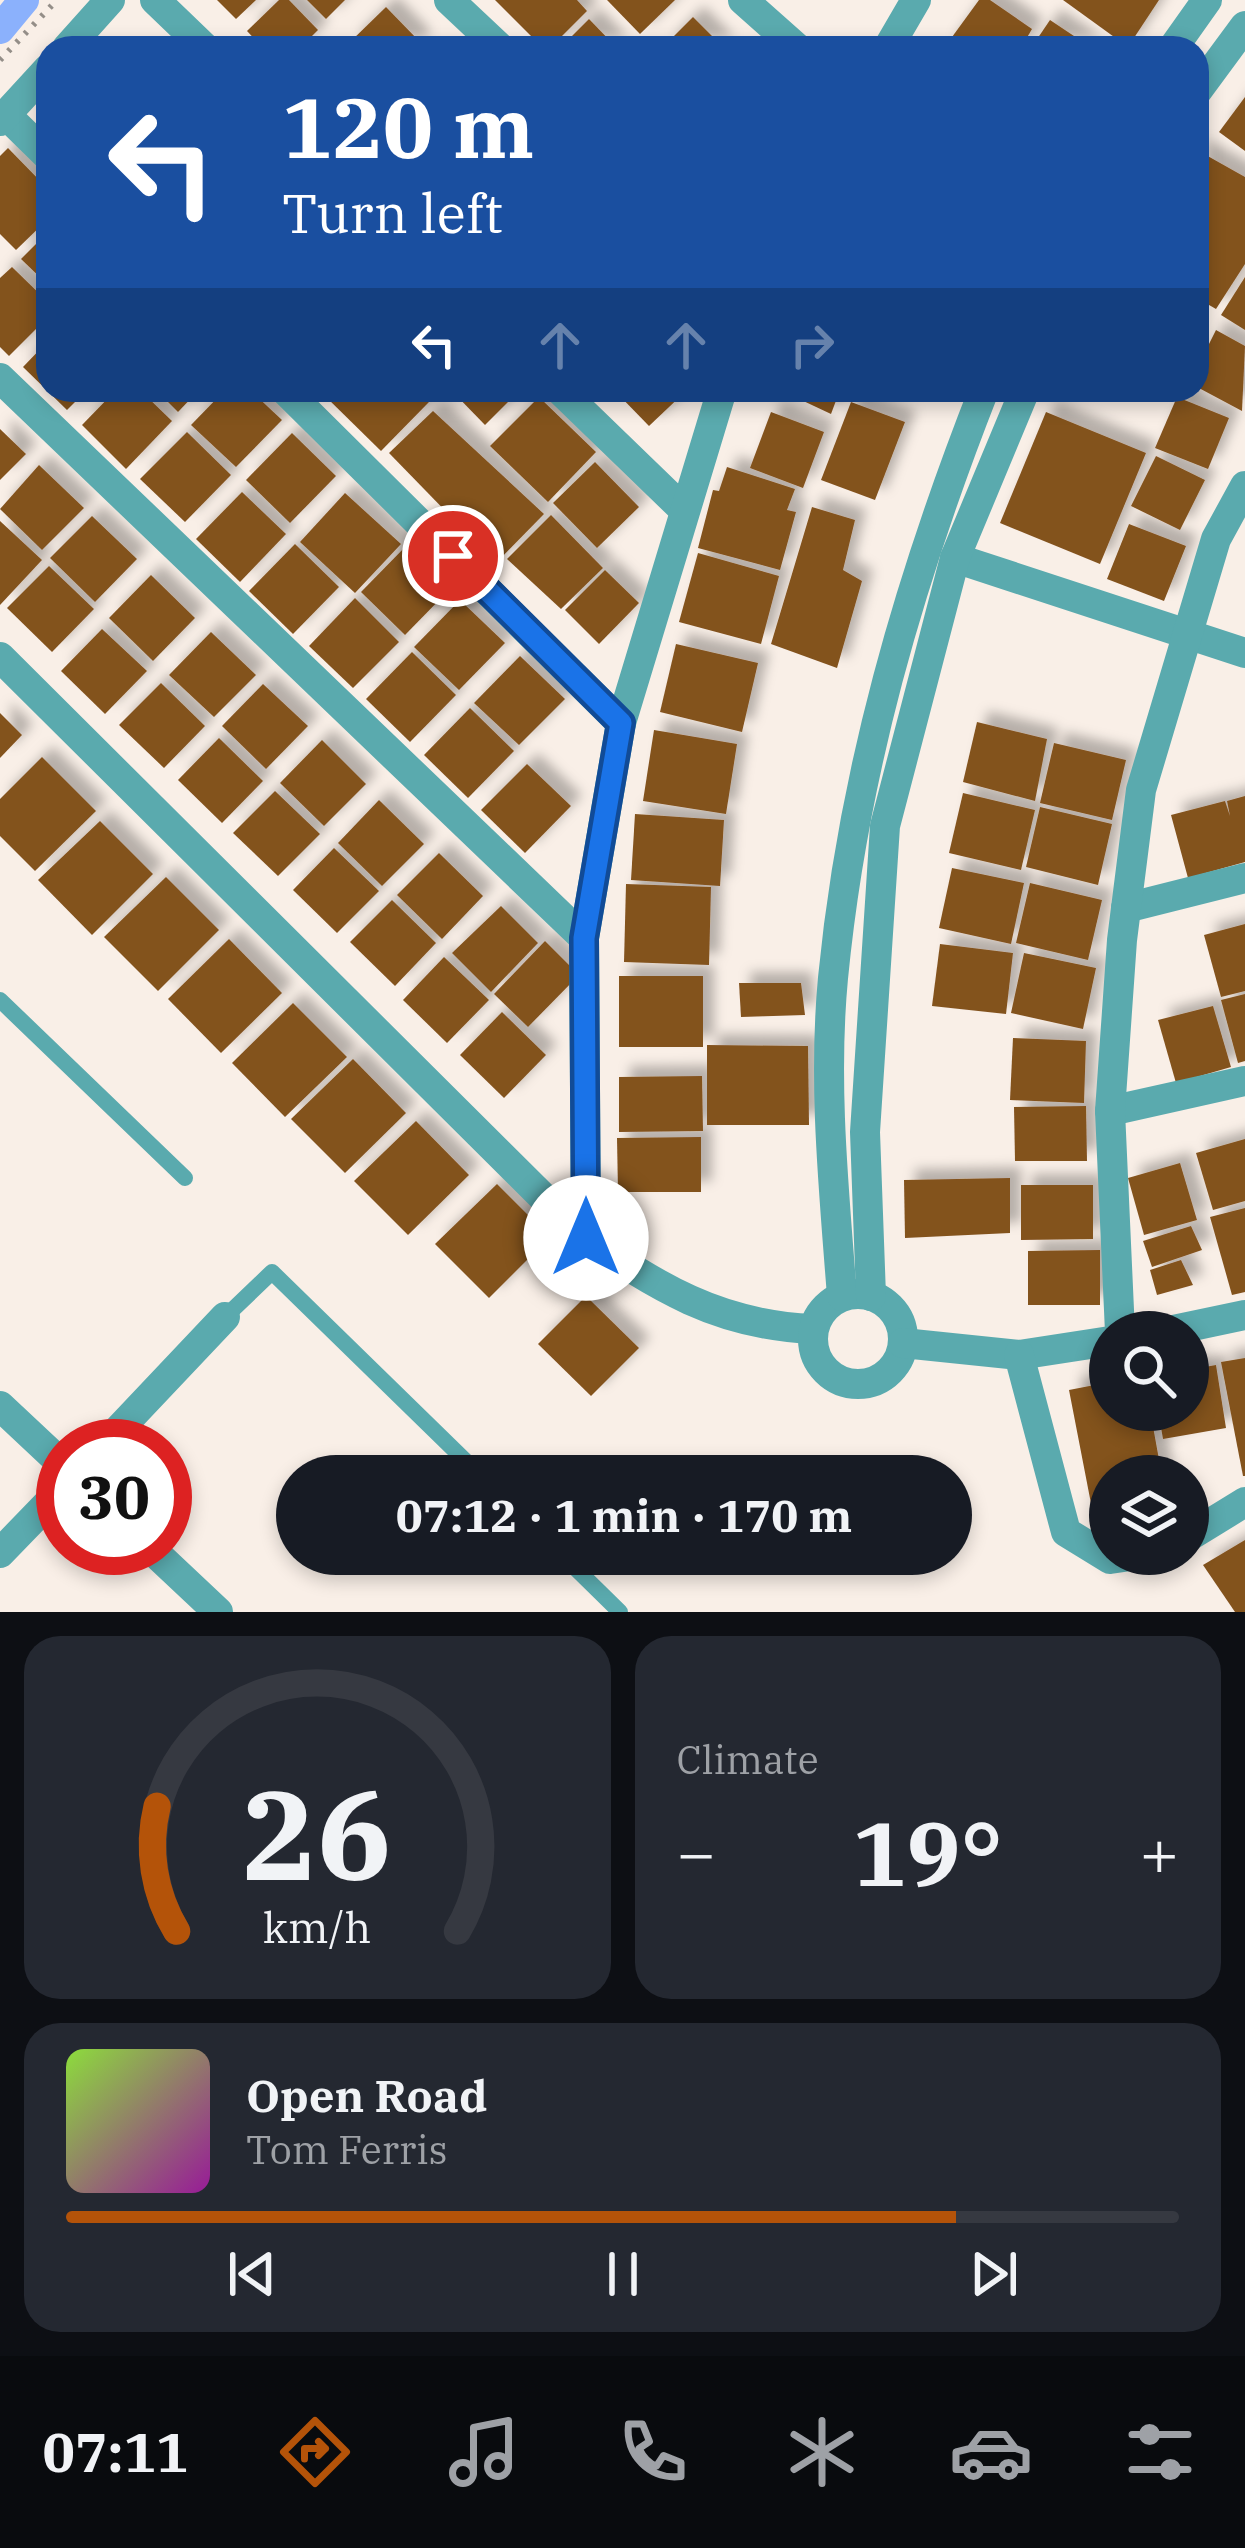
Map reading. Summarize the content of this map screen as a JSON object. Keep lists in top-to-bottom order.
{
  "page": {
    "turn": ["120 m", "Turn left"],
    "limit": "30",
    "trip": "07:12 · 1 min · 170 m",
    "tile": "Climate",
    "heat": ["−", "19°", "+"],
    "song": ["Open Road", "Tom Ferris"],
    "tabs": "07:11",
    "gauge": ["26", "km/h"]
  }
}
